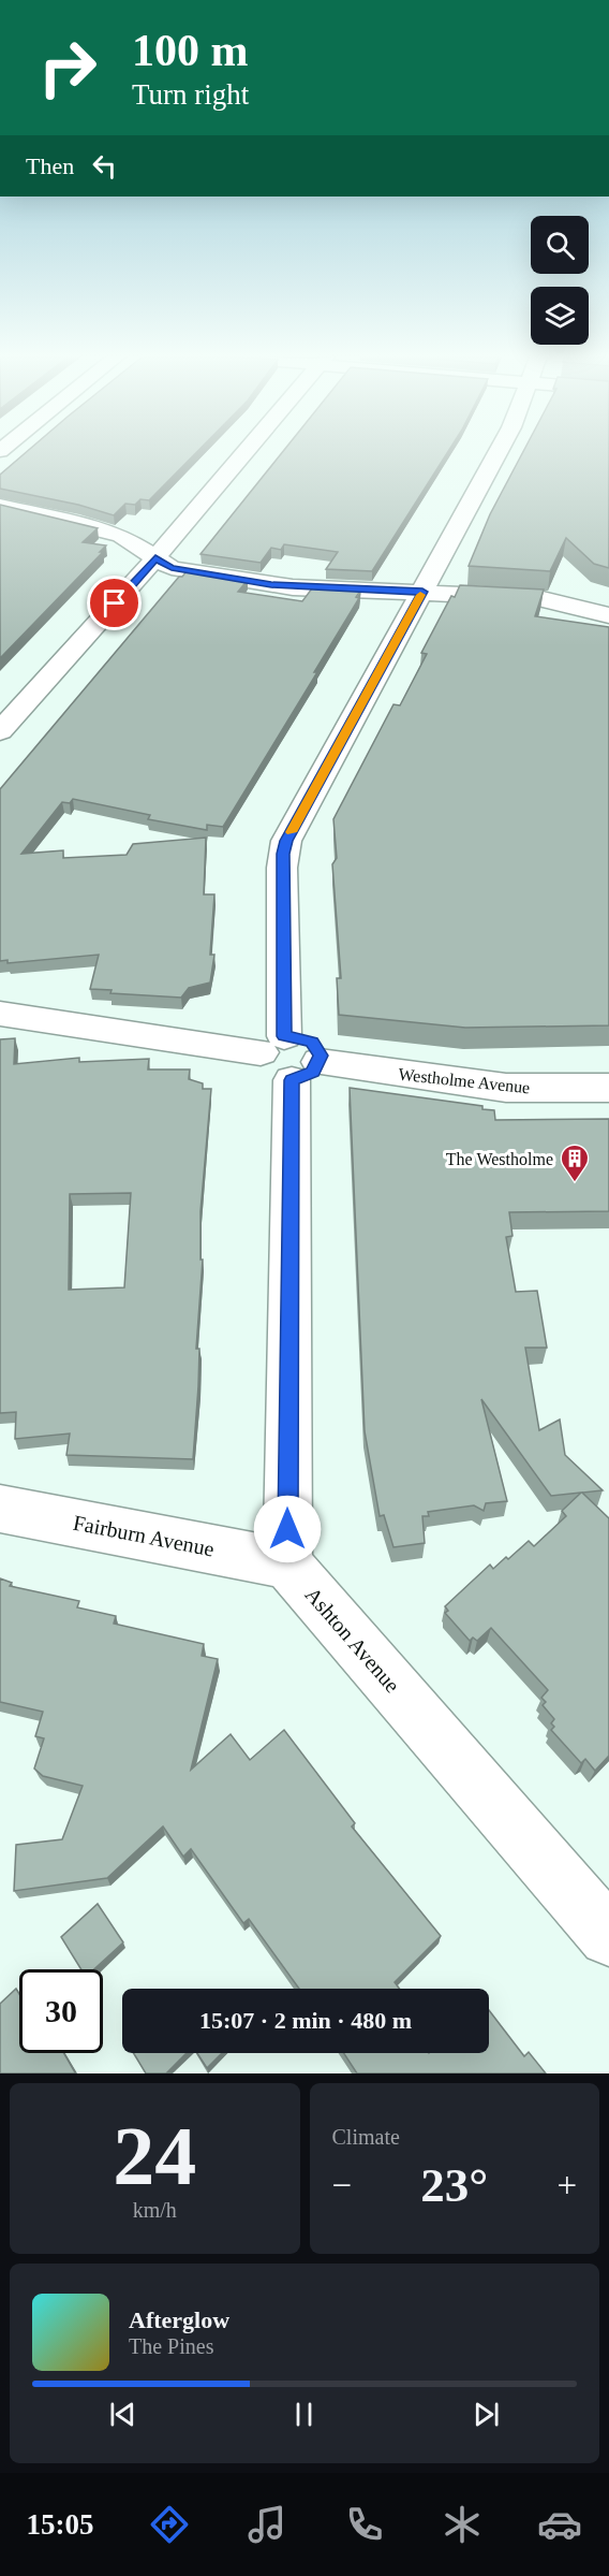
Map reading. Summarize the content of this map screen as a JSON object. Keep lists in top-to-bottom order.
{
  "streets": {
    "street": ["Westholme Avenue", "Fairburn Avenue", "Ashton Avenue"]
  },
  "crossings": [
    ["Fairburn Avenue", "Ashton Avenue"]
  ],
  "places": {
    "building": ["The Westholme"]
  },
  "page": {
    "turn": ["100 m", "Turn right"],
    "then": "Then",
    "limit": "30",
    "trip": "15:07 · 2 min · 480 m",
    "tile": [
      ["24", "km/h"],
      "Climate"
    ],
    "heat": ["−", "23°", "+"],
    "song": ["Afterglow", "The Pines"],
    "tabs": "15:05"
  }
}
